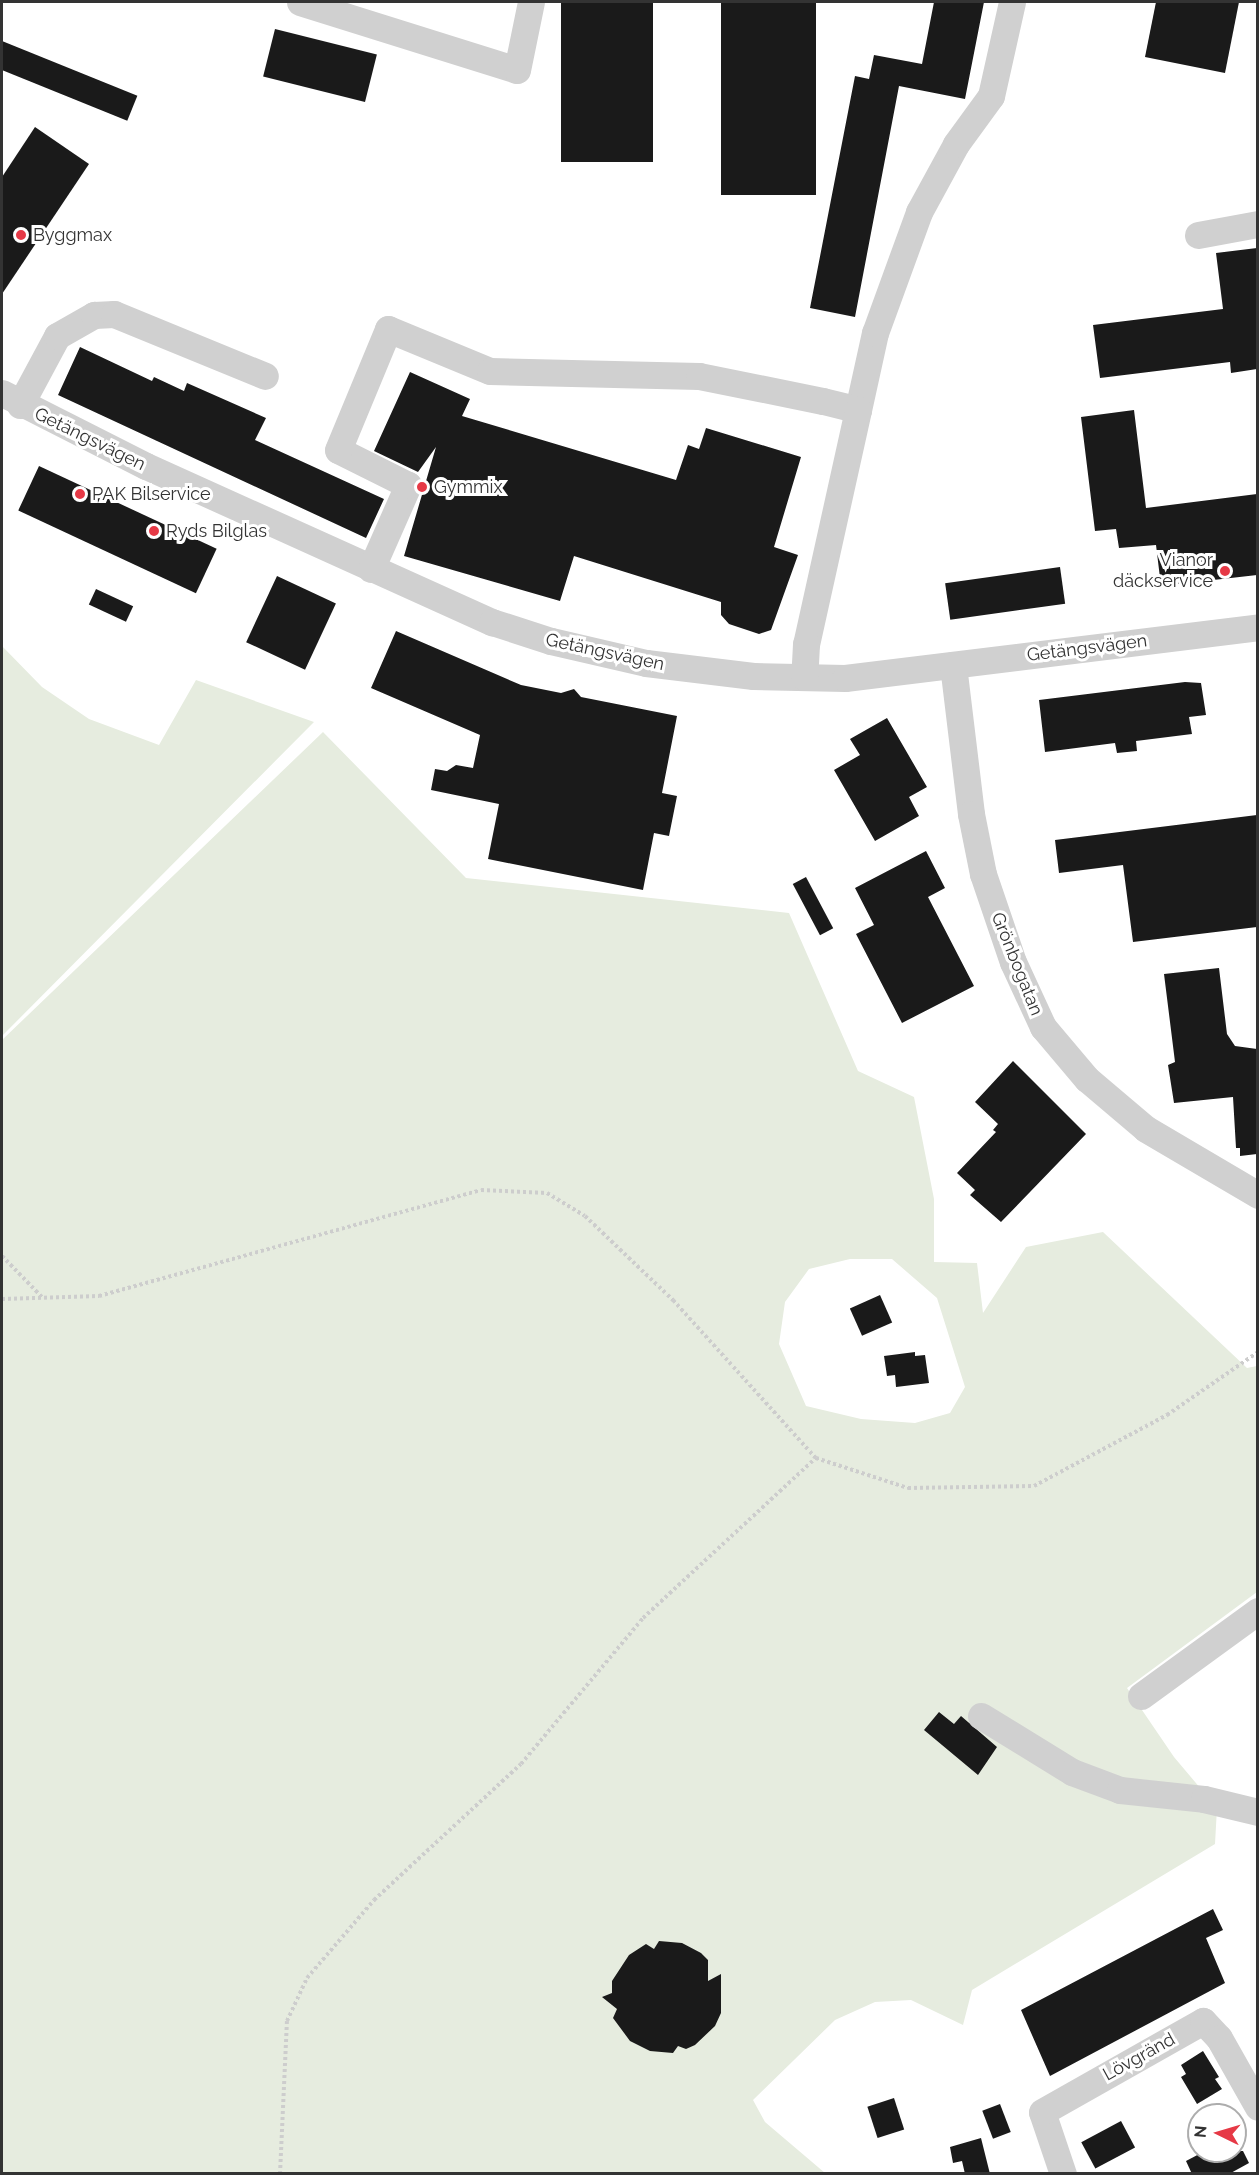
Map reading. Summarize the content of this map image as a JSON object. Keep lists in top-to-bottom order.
{
  "streets": {
    "street": ["Getängsvägen", "Grönbogatan", "Lövgränd"]
  },
  "crossings": [
    ["Getängsvägen", "Grönbogatan"]
  ],
  "places": [
    "Byggmax",
    "Gymmix",
    "PAK Bilservice",
    "Ryds Bilglas",
    "Vianor däckservice"
  ],
  "north": "left"
}
